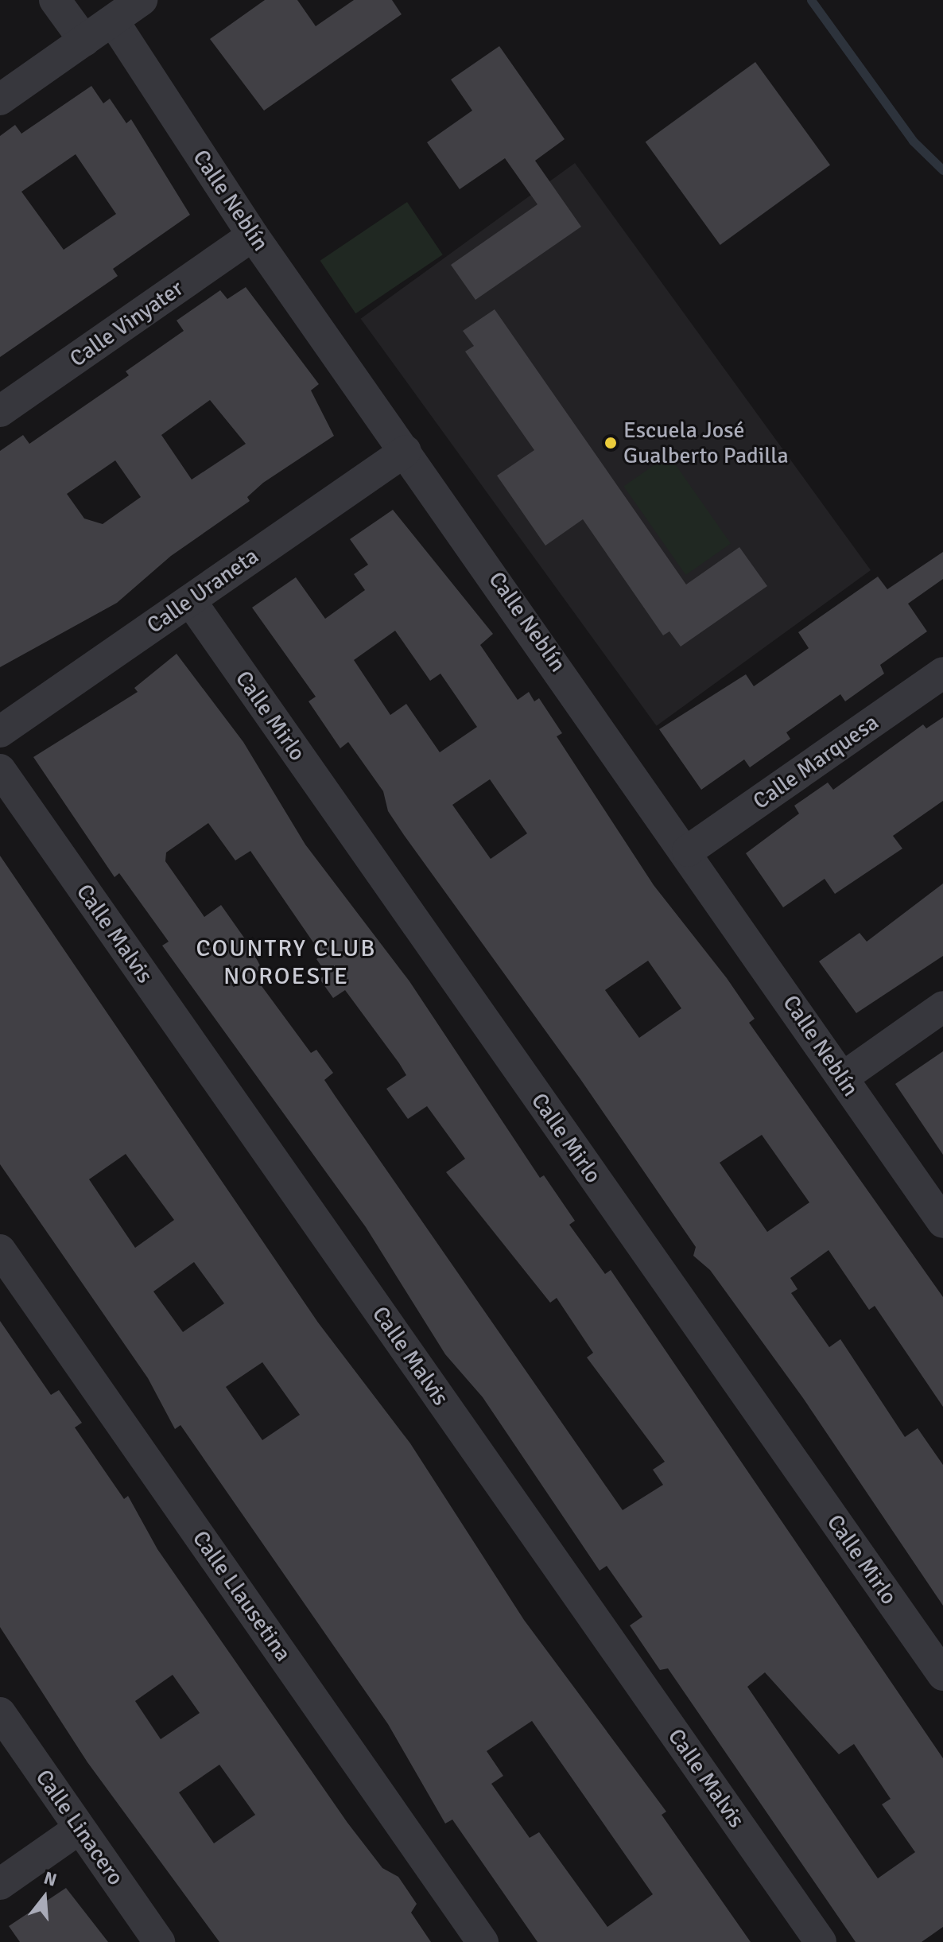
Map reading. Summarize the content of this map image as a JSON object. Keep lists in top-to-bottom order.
{
  "streets": {
    "street": [
      "Calle Neblín",
      "Calle Vinyater",
      "Calle Uraneta",
      "Calle Mirlo",
      "Calle Marquesa",
      "Calle Malvis",
      "Calle Llausetina",
      "Calle Linacero"
    ]
  },
  "crossings": [
    ["Calle Neblín", "Calle Vinyater"],
    ["Calle Neblín", "Calle Uraneta"],
    ["Calle Neblín", "Calle Marquesa"],
    ["Calle Uraneta", "Calle Mirlo"]
  ],
  "districts": ["COUNTRY CLUB NOROESTE"],
  "places": ["Escuela José Gualberto Padilla"],
  "north": "top"
}
